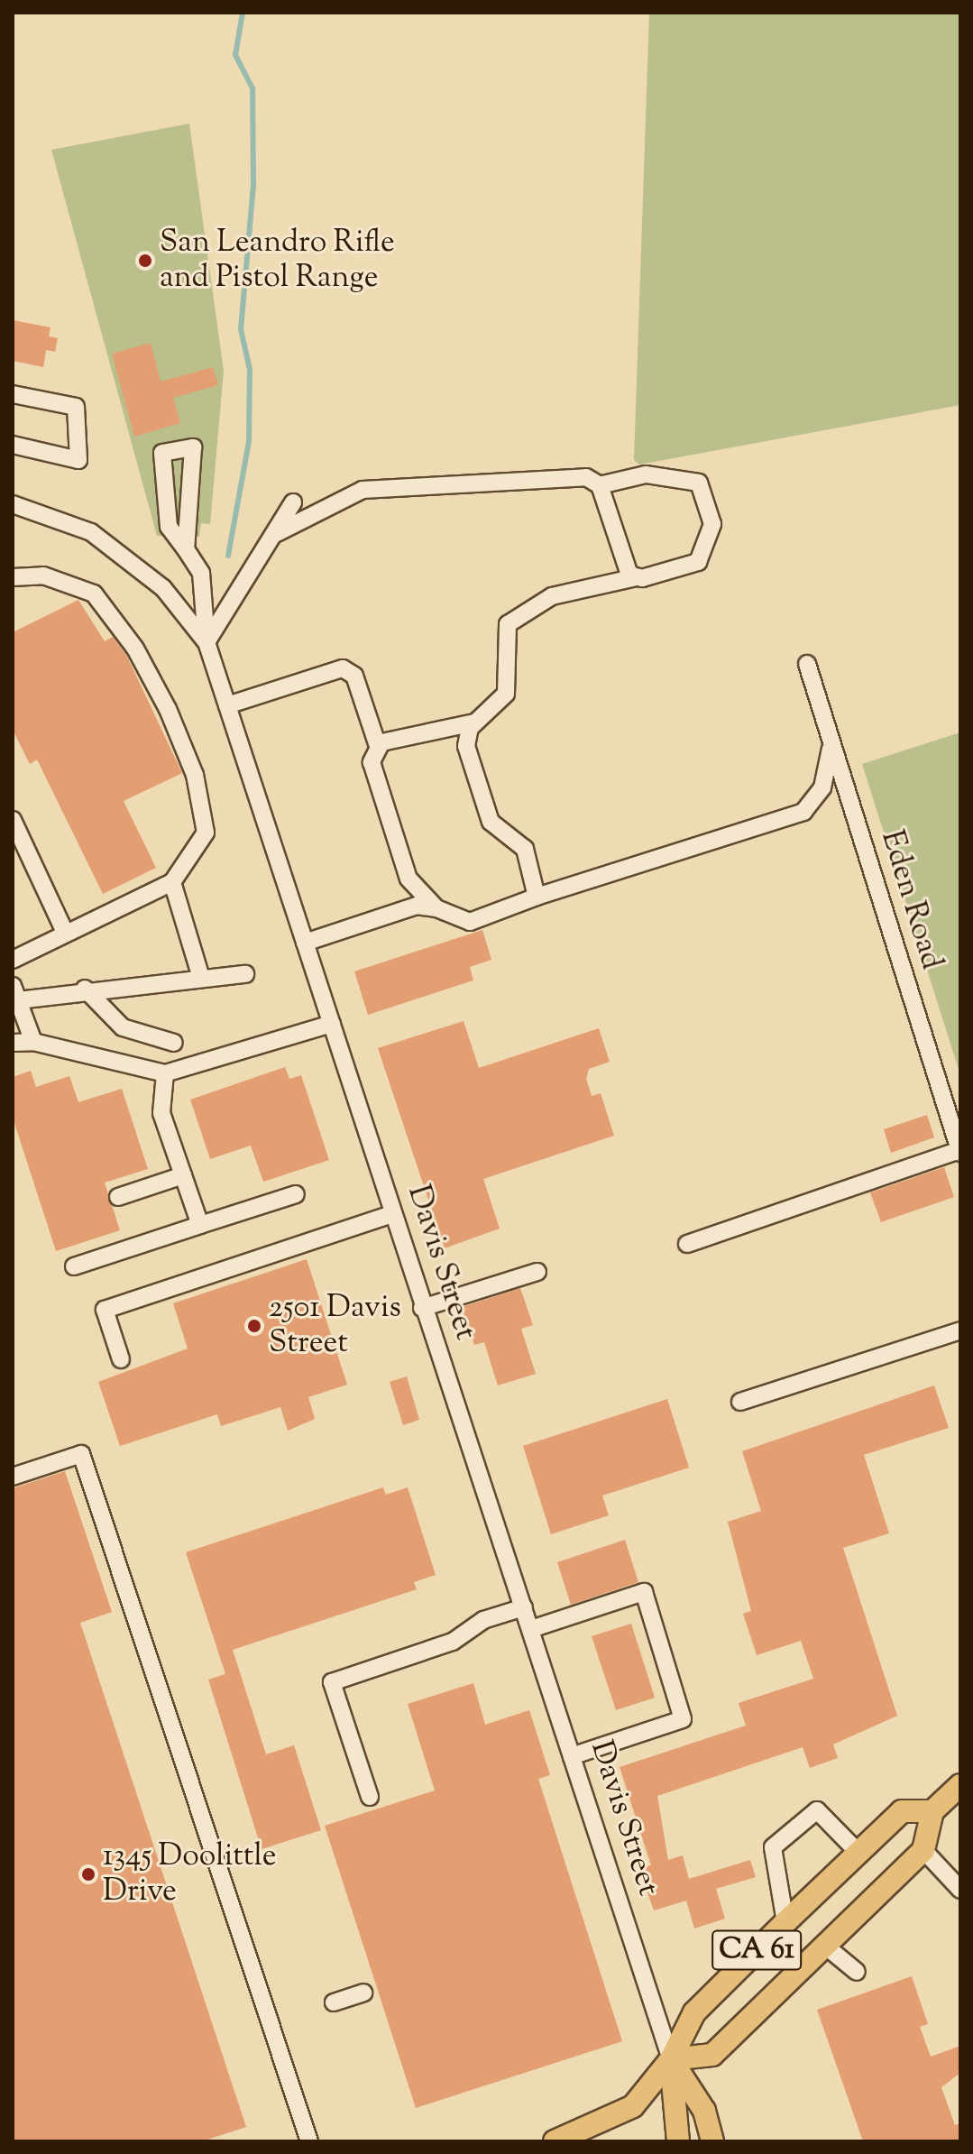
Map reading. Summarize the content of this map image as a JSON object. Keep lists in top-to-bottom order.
{
  "streets": {
    "main road": ["Davis Street", "CA 61"],
    "street": ["Eden Road"]
  },
  "crossings": [
    ["Davis Street", "CA 61"]
  ],
  "places": ["San Leandro Rifle and Pistol Range", "2501 Davis Street", "1345 Doolittle Drive"]
}
